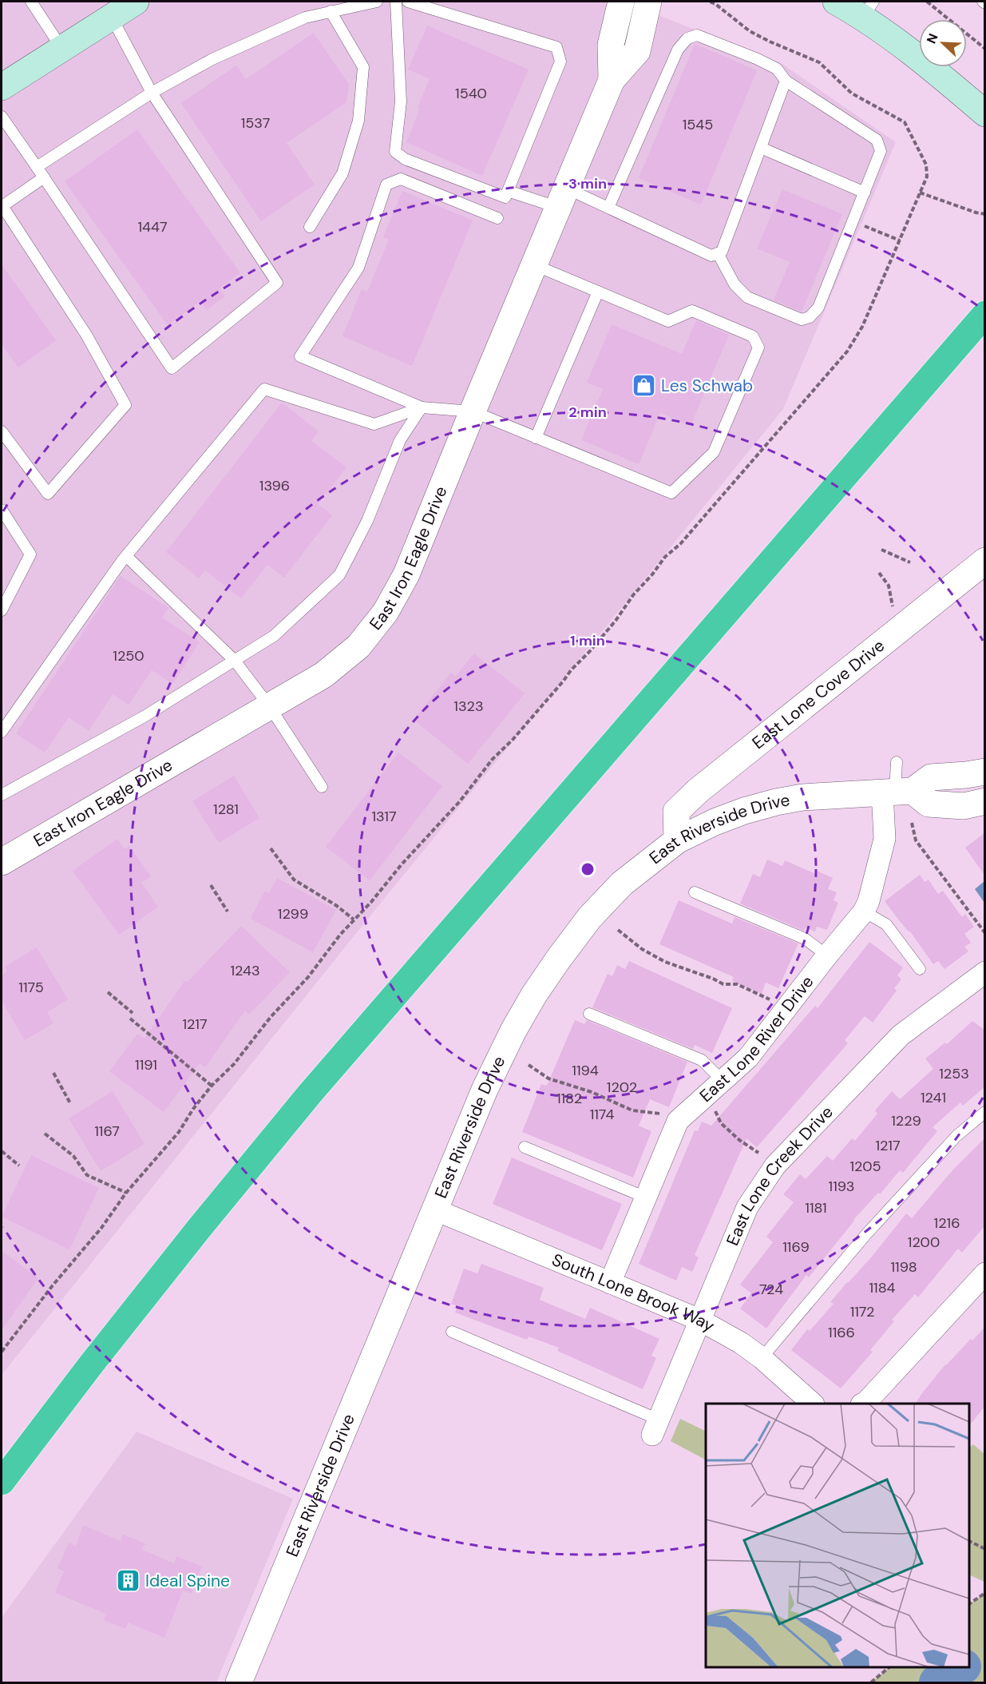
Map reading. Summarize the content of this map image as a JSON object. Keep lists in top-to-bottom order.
{
  "streets": {
    "street": [
      "East Iron Eagle Drive",
      "East Lone Cove Drive",
      "East Riverside Drive",
      "East Lone River Drive",
      "East Lone Creek Drive",
      "South Lone Brook Way"
    ]
  },
  "crossings": [
    ["East Lone Cove Drive", "East Riverside Drive"],
    ["East Riverside Drive", "East Lone River Drive"],
    ["East Riverside Drive", "South Lone Brook Way"],
    ["East Lone River Drive", "South Lone Brook Way"],
    ["East Lone Creek Drive", "South Lone Brook Way"]
  ],
  "places": {
    "shop": ["Les Schwab"],
    "building": ["Ideal Spine"]
  },
  "house_numbers": [
    "1540",
    "1537",
    "1545",
    "1447",
    "1396",
    "1250",
    "1323",
    "1281",
    "1317",
    "1299",
    "1243",
    "1175",
    "1217",
    "1191",
    "1194",
    "1253",
    "1202",
    "1241",
    "1182",
    "1174",
    "1229",
    "1167",
    "1217",
    "1205",
    "1193",
    "1181",
    "1216",
    "1200",
    "1169",
    "1198",
    "1184",
    "724",
    "1172",
    "1166"
  ],
  "north": "top left",
  "rings": ["3 min", "2 min", "1 min"]
}
